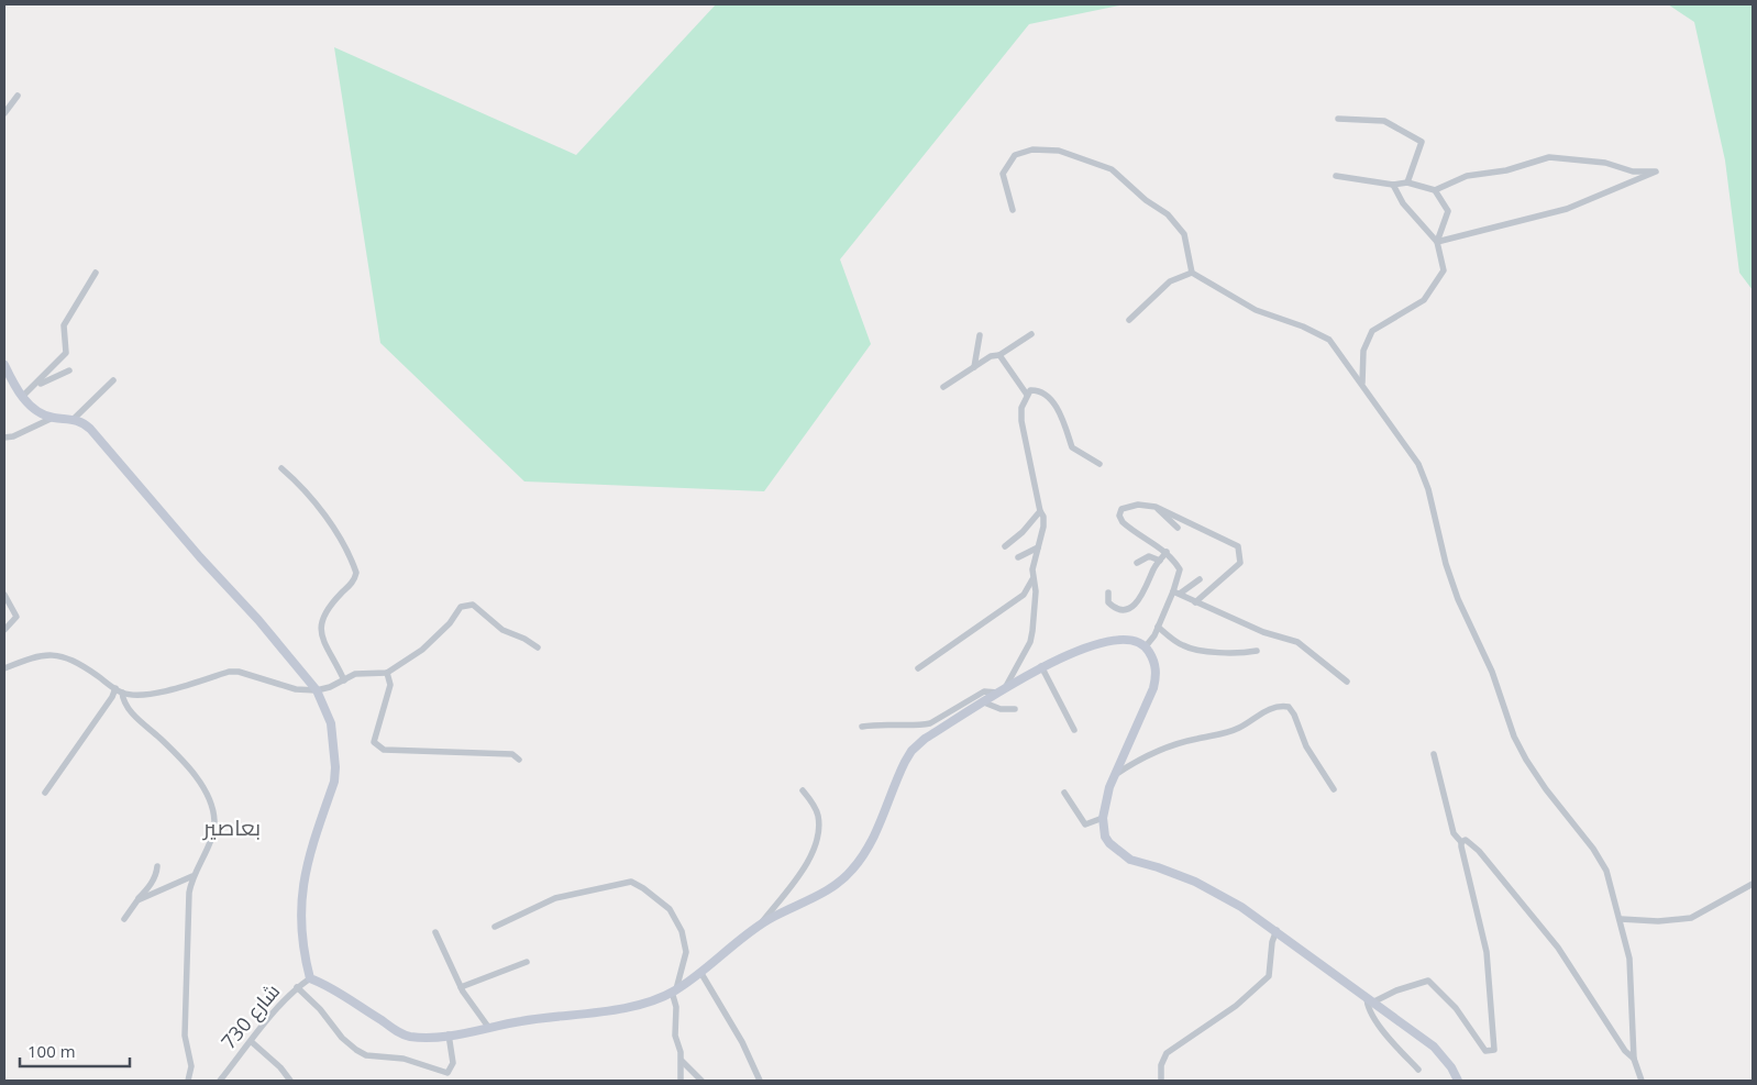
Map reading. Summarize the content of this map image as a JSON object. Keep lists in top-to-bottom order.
{
  "streets": {
    "street": ["شارع 730"]
  },
  "districts": ["بعاصير"],
  "scale_bar": "100 m"
}
